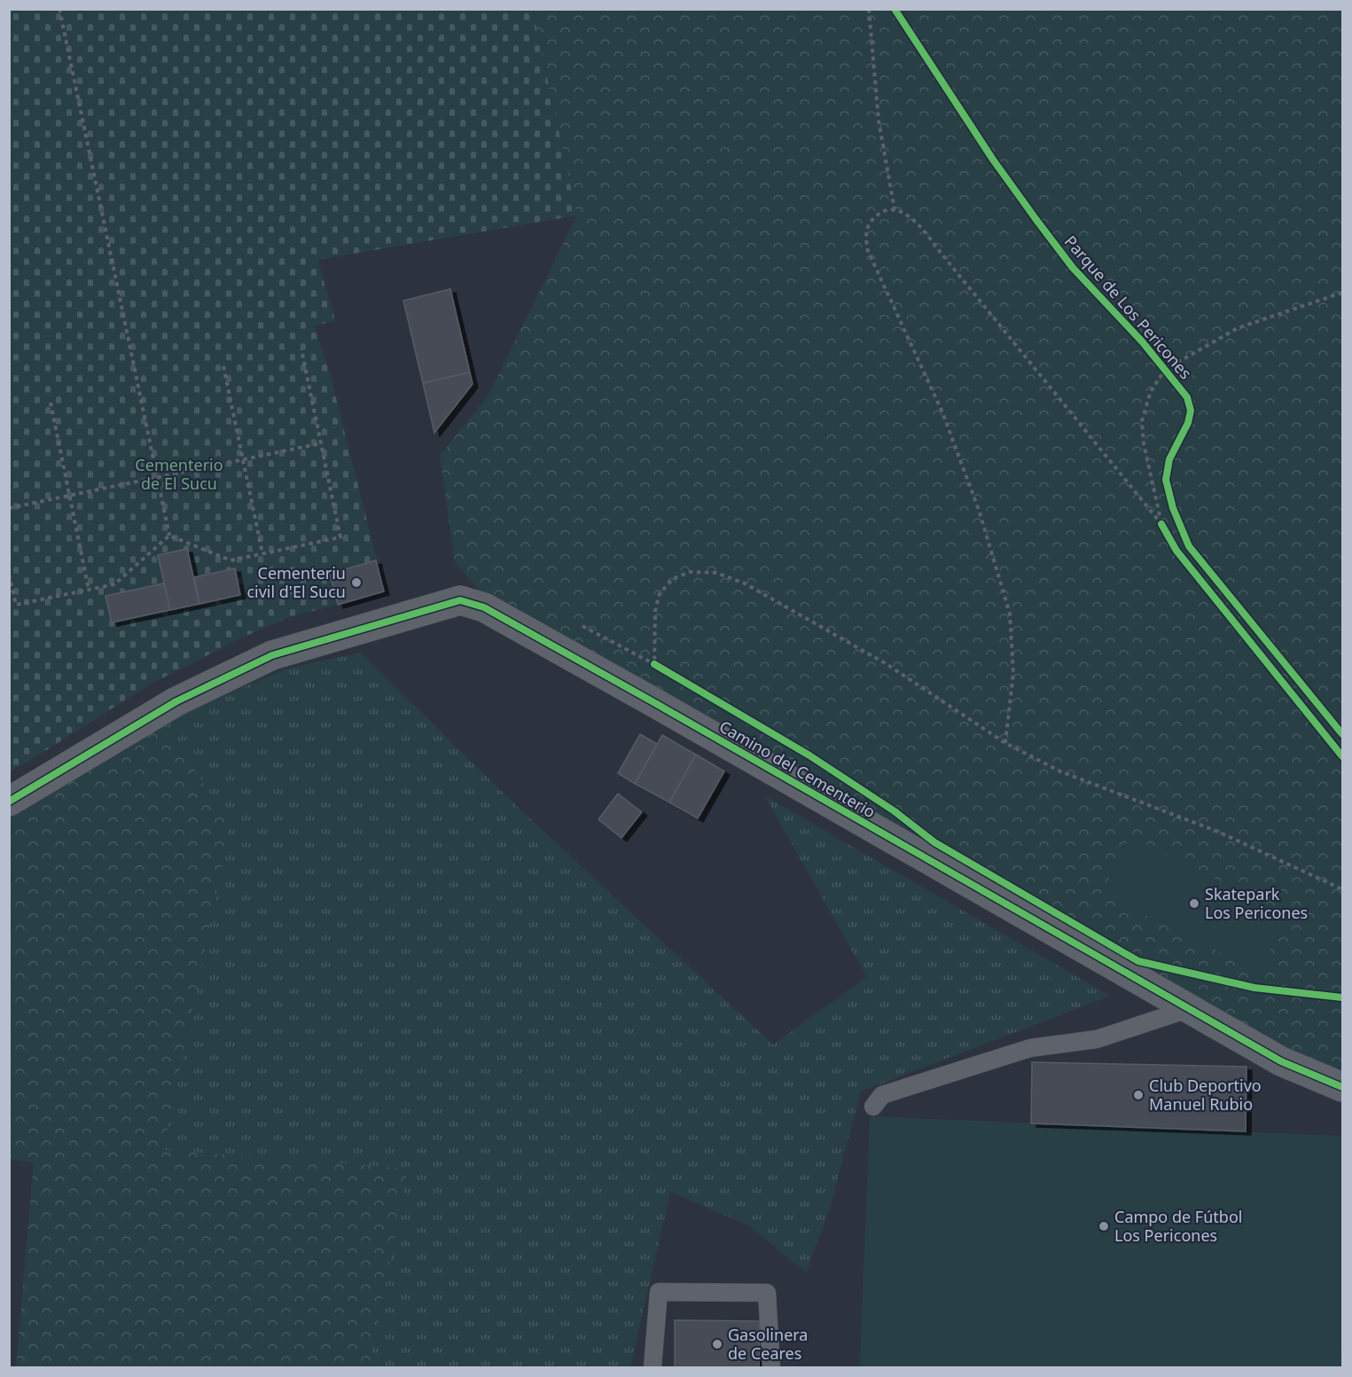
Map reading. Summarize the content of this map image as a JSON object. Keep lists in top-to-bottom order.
{
  "streets": {
    "street": ["Camino del Cementerio"],
    "cycle path": ["Parque de Los Pericones"]
  },
  "parks": ["Cementerio de El Sucu"],
  "places": [
    "Cementeriu civil d'El Sucu",
    "Skatepark Los Pericones",
    "Club Deportivo Manuel Rubio",
    "Campo de Fútbol Los Pericones",
    "Gasolinera de Ceares"
  ]
}
